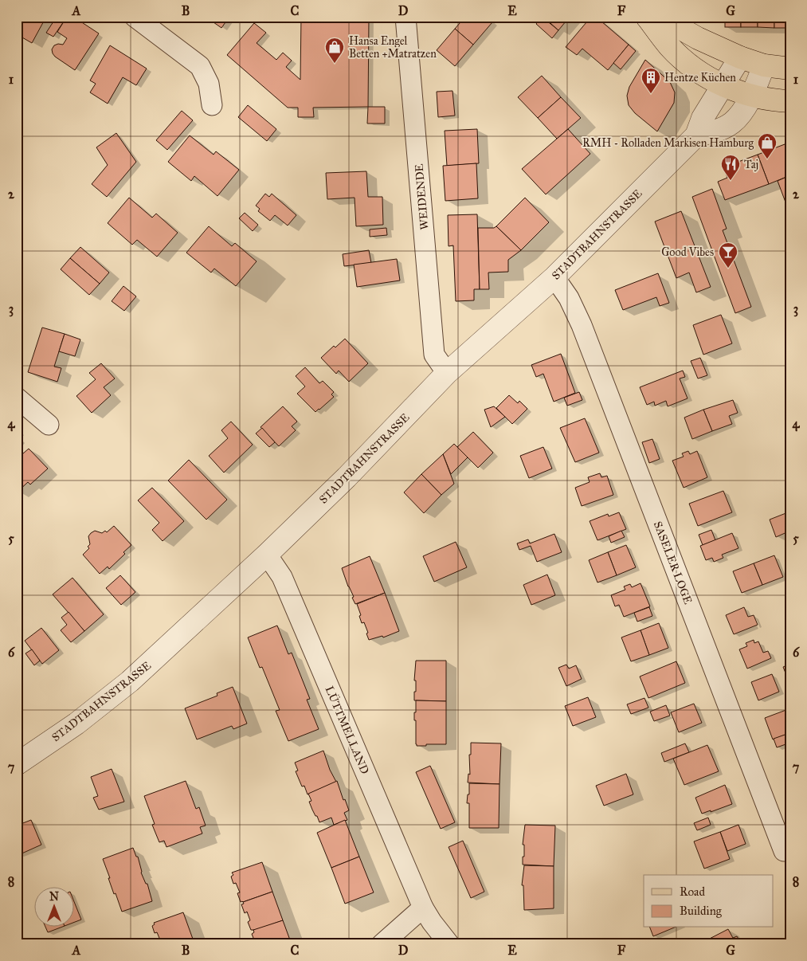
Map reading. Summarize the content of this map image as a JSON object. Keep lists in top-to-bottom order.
{
  "streets": {
    "street": [
      "WEIDENDE",
      "STADTBAHNSTRASSE",
      "SASELER LOGE",
      "LÜTTMELLAND"
    ]
  },
  "crossings": [
    ["WEIDENDE", "STADTBAHNSTRASSE"],
    ["STADTBAHNSTRASSE", "SASELER LOGE"],
    ["STADTBAHNSTRASSE", "LÜTTMELLAND"]
  ],
  "places": {
    "shop": ["Hansa Engel Betten +Matratzen", "RMH - Rolladen Markisen Hamburg"],
    "building": ["Hentze Küchen"],
    "restaurant": ["Taj"],
    "bar": ["Good Vibes"]
  },
  "legend": ["Road", "Building"],
  "north": "top",
  "grid": {
    "columns": [
      "A",
      "B",
      "C",
      "D",
      "E",
      "F",
      "G"
    ],
    "rows": [
      "1",
      "2",
      "3",
      "4",
      "5",
      "6",
      "7",
      "8"
    ]
  }
}
